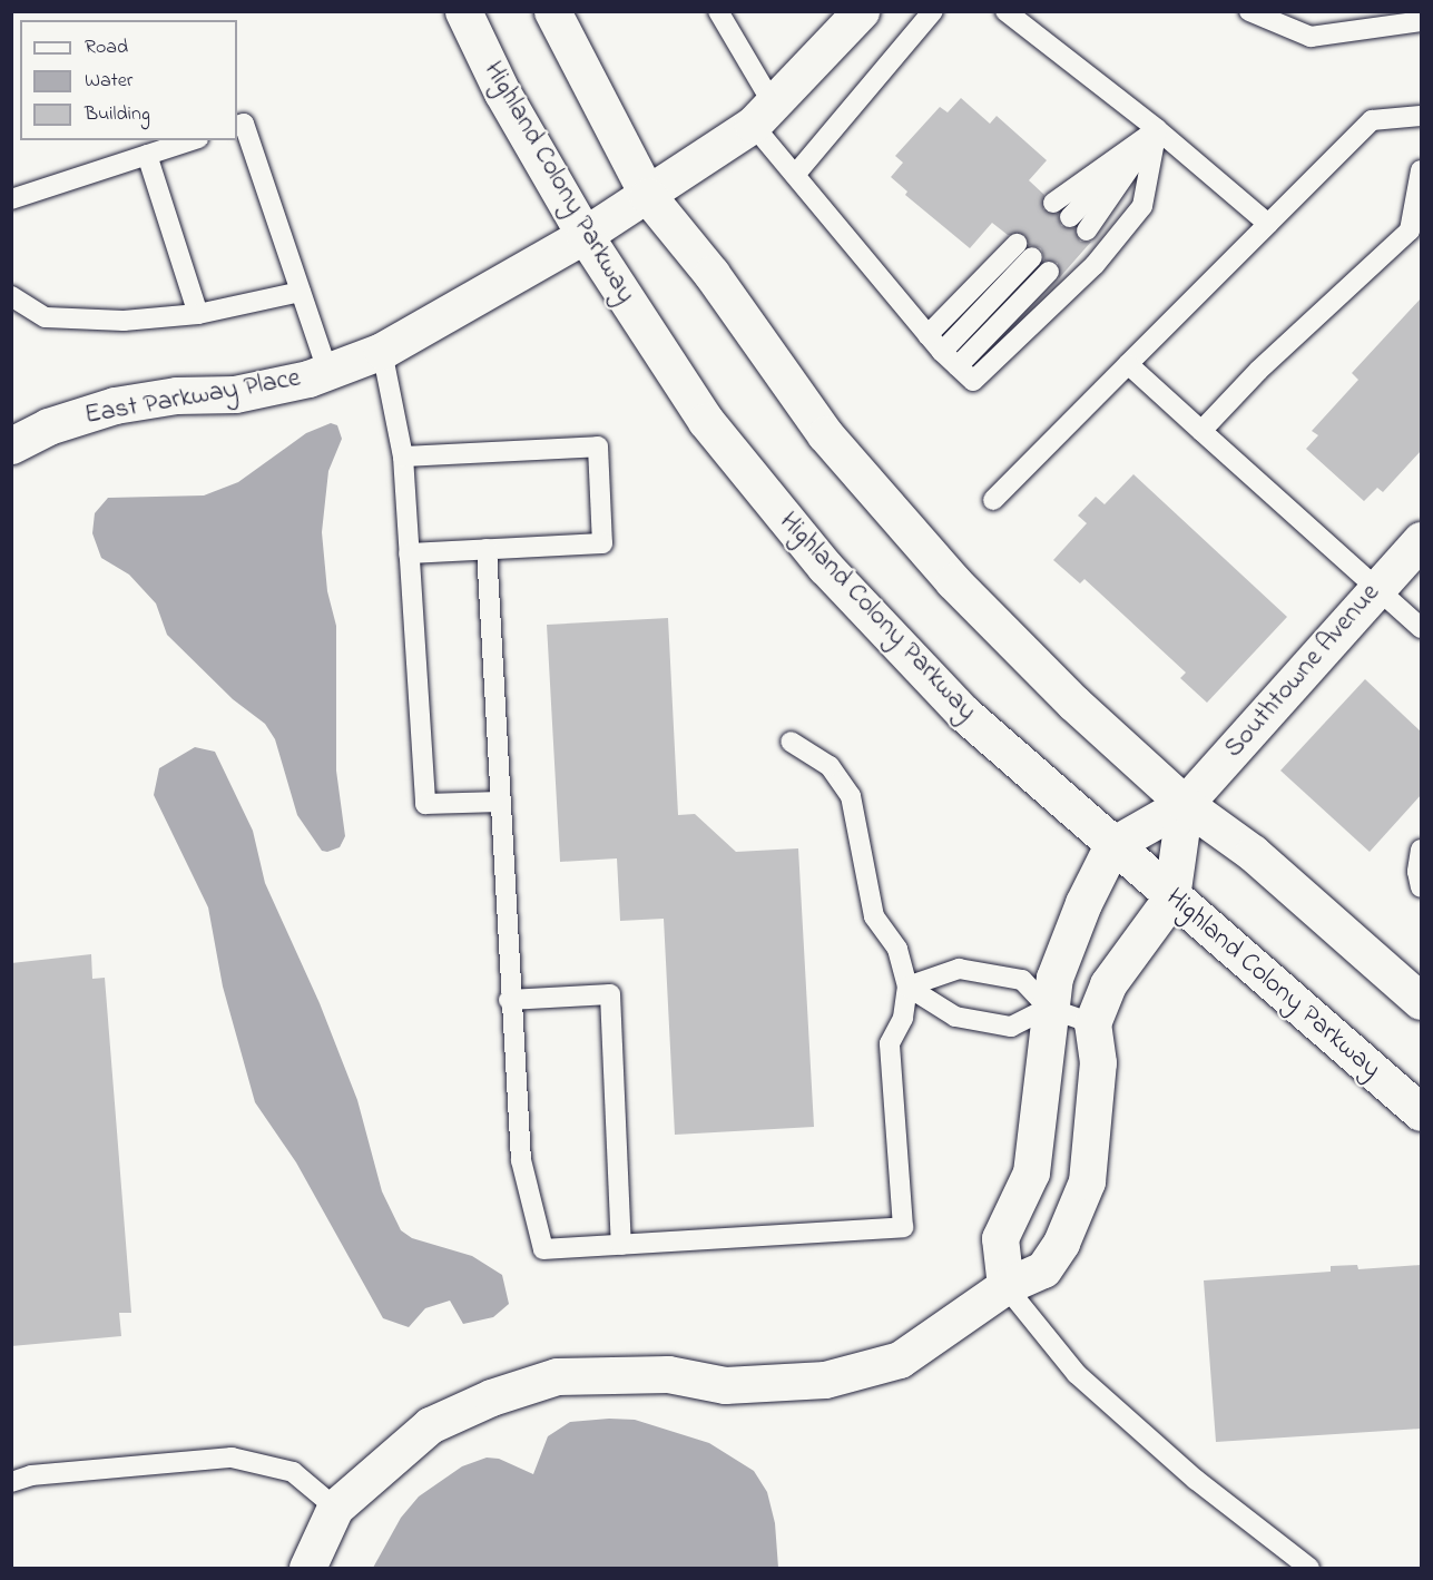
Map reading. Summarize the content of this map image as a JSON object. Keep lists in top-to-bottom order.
{
  "streets": {
    "street": ["Highland Colony Parkway", "East Parkway Place", "Southtowne Avenue"]
  },
  "crossings": [
    ["Highland Colony Parkway", "East Parkway Place"]
  ],
  "legend": ["Road", "Water", "Building"]
}
